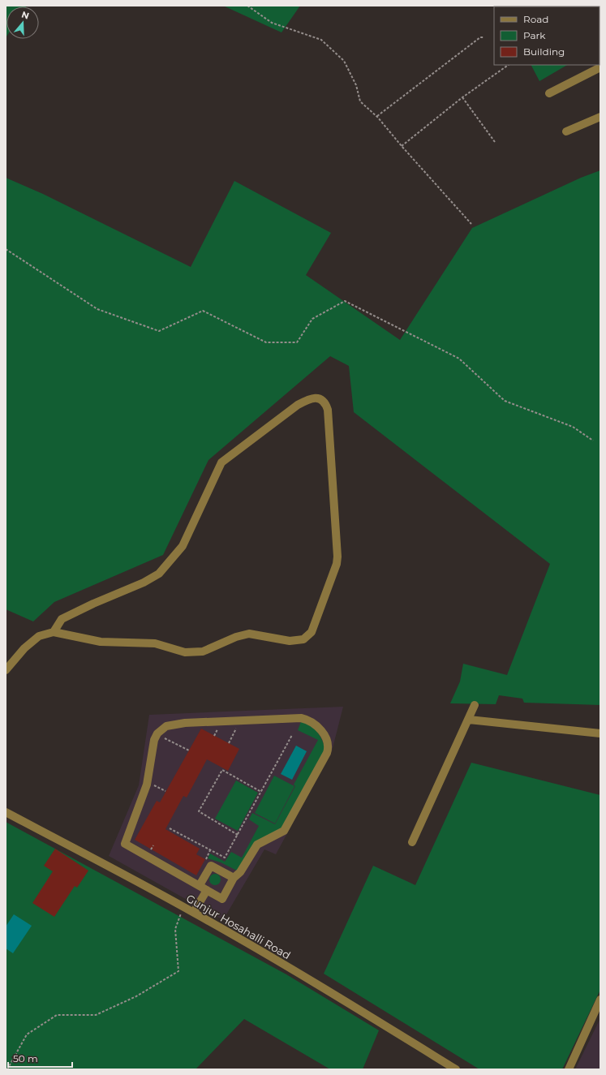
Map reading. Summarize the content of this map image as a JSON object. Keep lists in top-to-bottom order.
{
  "streets": {
    "street": ["Gunjur Hosahalli Road"]
  },
  "legend": ["Road", "Park", "Building"],
  "scale_bar": "50 m",
  "north": "top"
}
